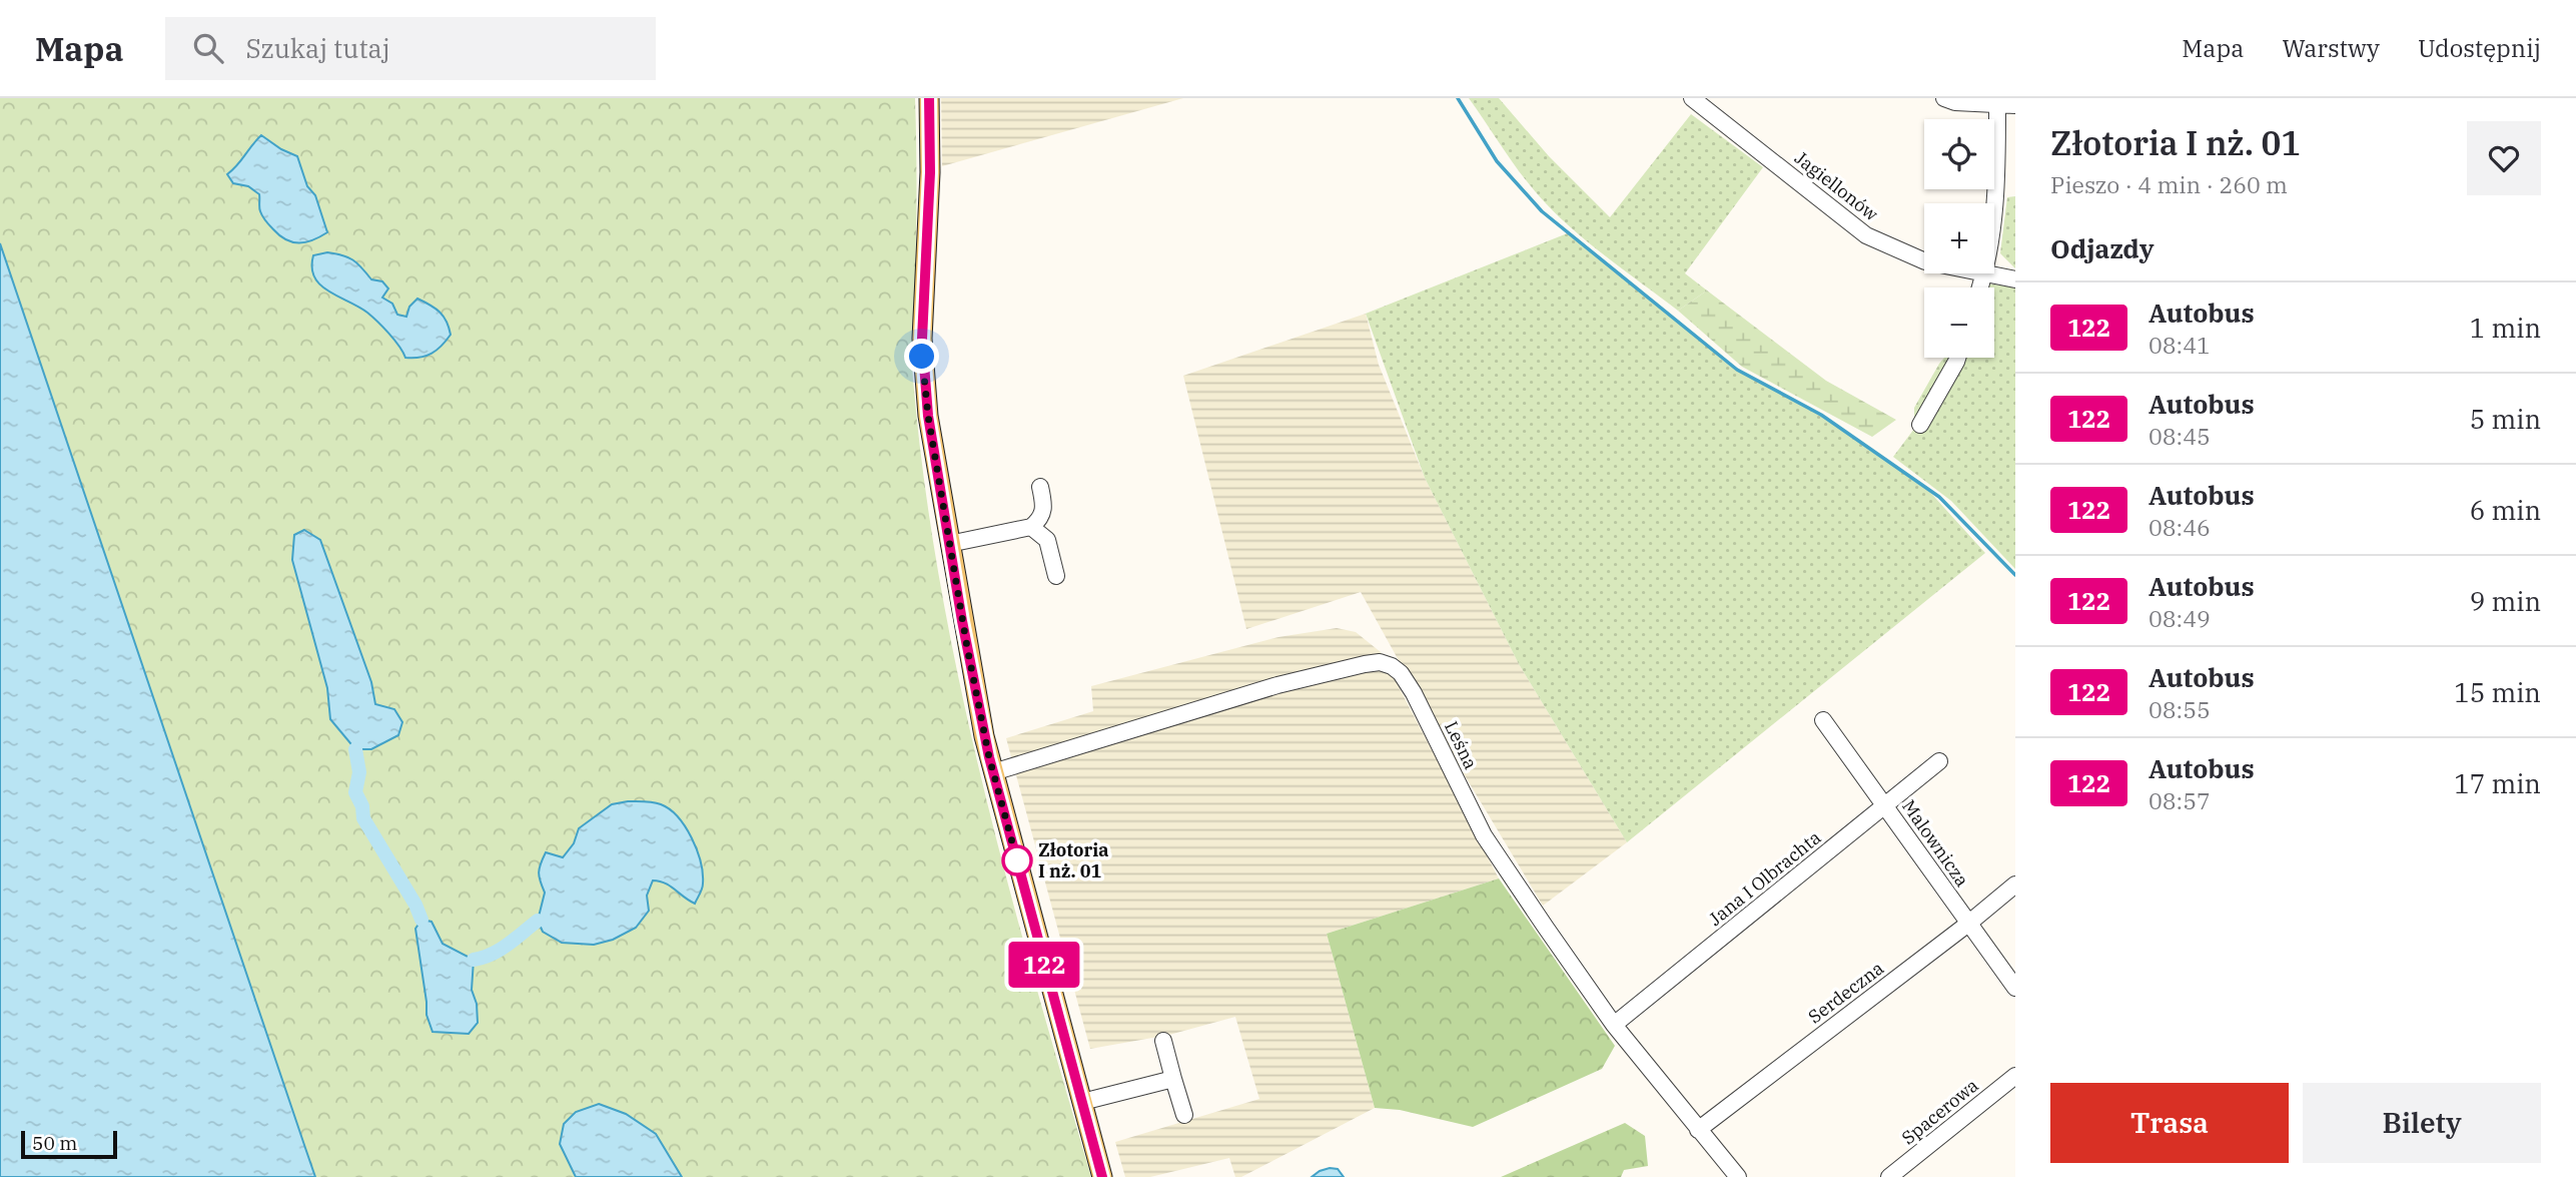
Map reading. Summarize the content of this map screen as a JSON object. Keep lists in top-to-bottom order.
{
  "streets": {
    "street": [
      "Jagiellonów",
      "Leśna",
      "Malownicza",
      "Jana I Olbrachta",
      "Serdeczna",
      "Spacerowa"
    ]
  },
  "crossings": [
    ["Leśna", "Jana I Olbrachta"],
    ["Leśna", "Serdeczna"],
    ["Malownicza", "Jana I Olbrachta"],
    ["Malownicza", "Serdeczna"]
  ],
  "places": ["Złotoria I nż. 01"],
  "lines": ["bus line 122"],
  "scale_bar": "50 m",
  "page": {
    "header": "Mapa",
    "search": "Szukaj tutaj",
    "nav": ["Mapa", "Warstwy", "Udostępnij"],
    "on_map": "122",
    "heading": [
      ["Złotoria I nż. 01", "Pieszo · 4 min · 260 m"],
      "Odjazdy"
    ],
    "map_buttons": ["+", "−"],
    "list": [
      {
        "mark": "122",
        "name": "Autobus",
        "note": "08:41",
        "value": "1 min"
      },
      {
        "mark": "122",
        "name": "Autobus",
        "note": "08:45",
        "value": "5 min"
      },
      {
        "mark": "122",
        "name": "Autobus",
        "note": "08:46",
        "value": "6 min"
      },
      {
        "mark": "122",
        "name": "Autobus",
        "note": "08:49",
        "value": "9 min"
      },
      {
        "mark": "122",
        "name": "Autobus",
        "note": "08:55",
        "value": "15 min"
      },
      {
        "mark": "122",
        "name": "Autobus",
        "note": "08:57",
        "value": "17 min"
      }
    ],
    "buttons": ["Trasa", "Bilety"],
    "scale": "50 m"
  }
}
